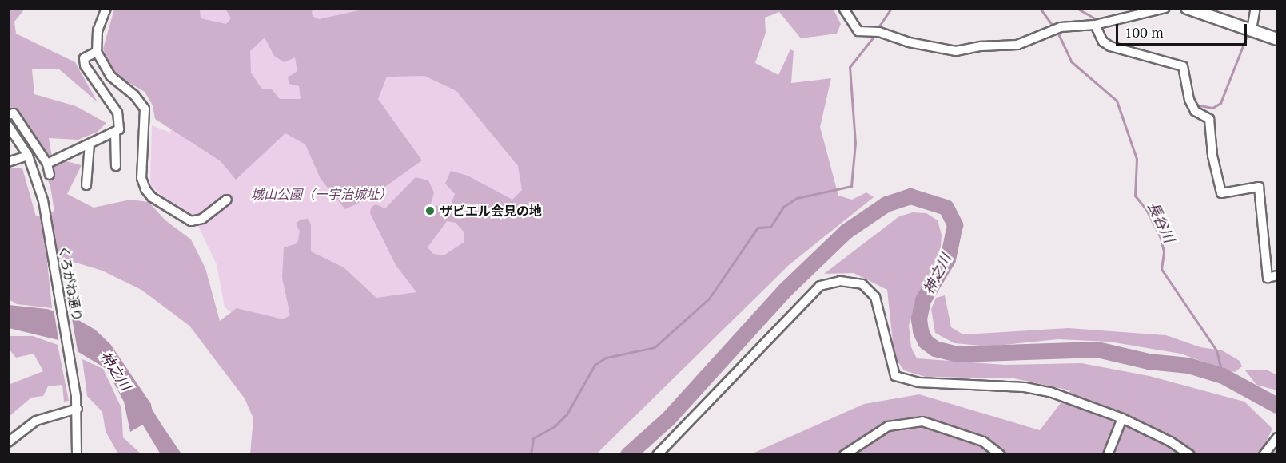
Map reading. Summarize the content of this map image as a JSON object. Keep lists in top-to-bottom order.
{
  "streets": {
    "street": ["くろがね通り"]
  },
  "water": ["長谷川", "神之川"],
  "parks": ["城山公園（一宇治城址）"],
  "places": ["ザビエル会見の地"],
  "scale_bar": "100 m"
}
